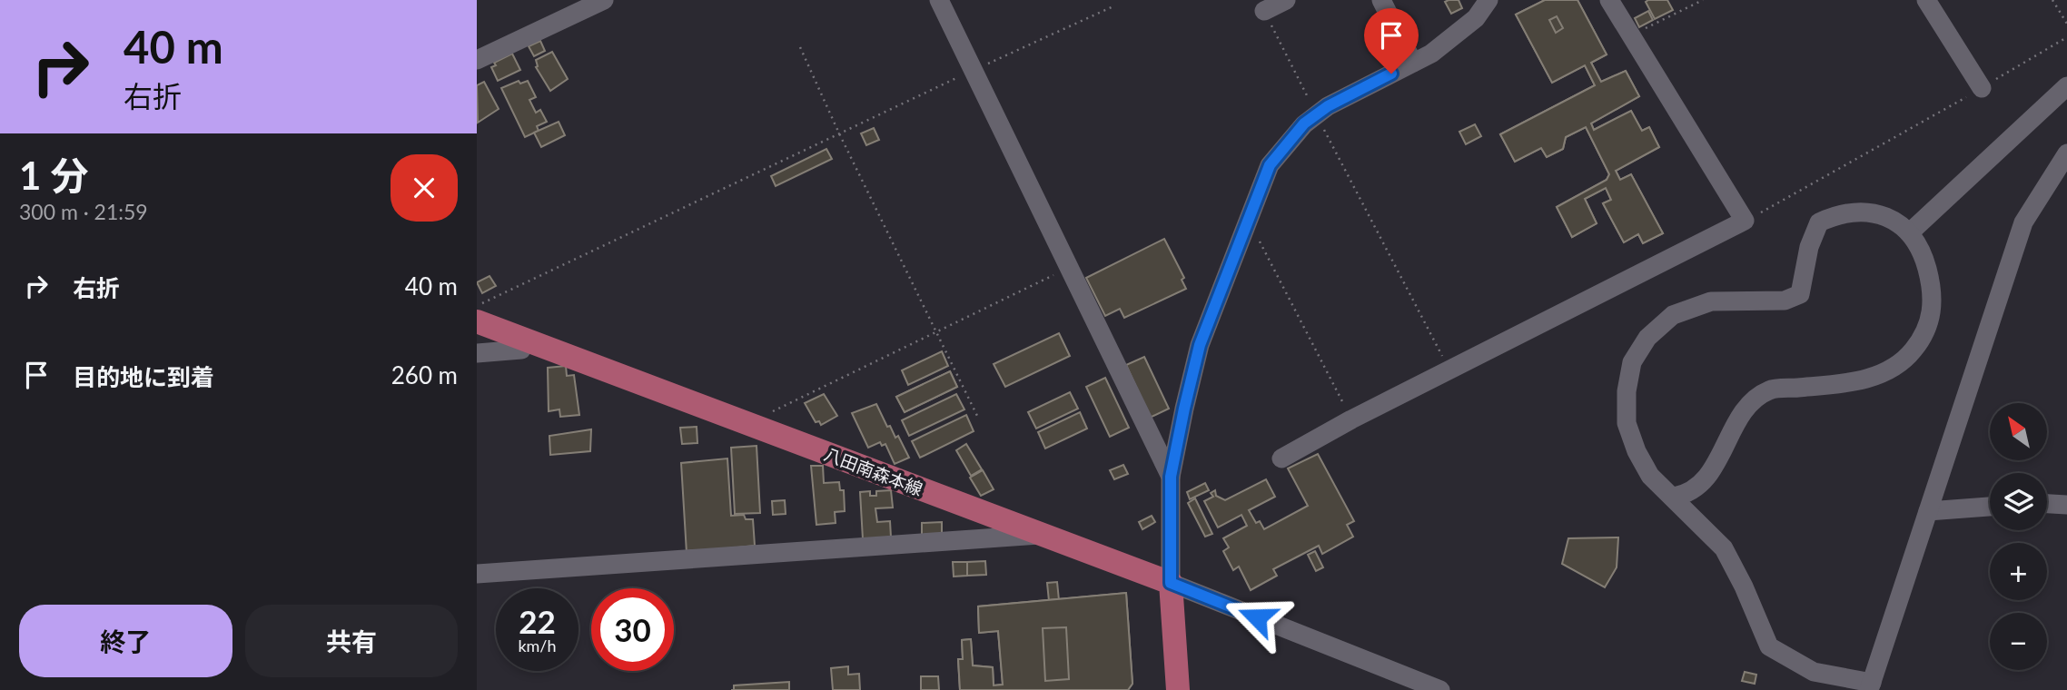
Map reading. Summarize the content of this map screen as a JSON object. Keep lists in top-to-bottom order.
{
  "streets": {
    "main road": ["八田南森本線"]
  },
  "north": "top left",
  "page": {
    "turn": ["40 m", "右折"],
    "heading": ["1 分", "300 m · 21:59"],
    "list": [
      {
        "name": "右折",
        "value": "40 m"
      },
      {
        "name": "目的地に到着",
        "value": "260 m"
      }
    ],
    "map_buttons": ["+", "−"],
    "speed": "22 km/h",
    "limit": "30",
    "buttons": ["終了", "共有"]
  }
}
